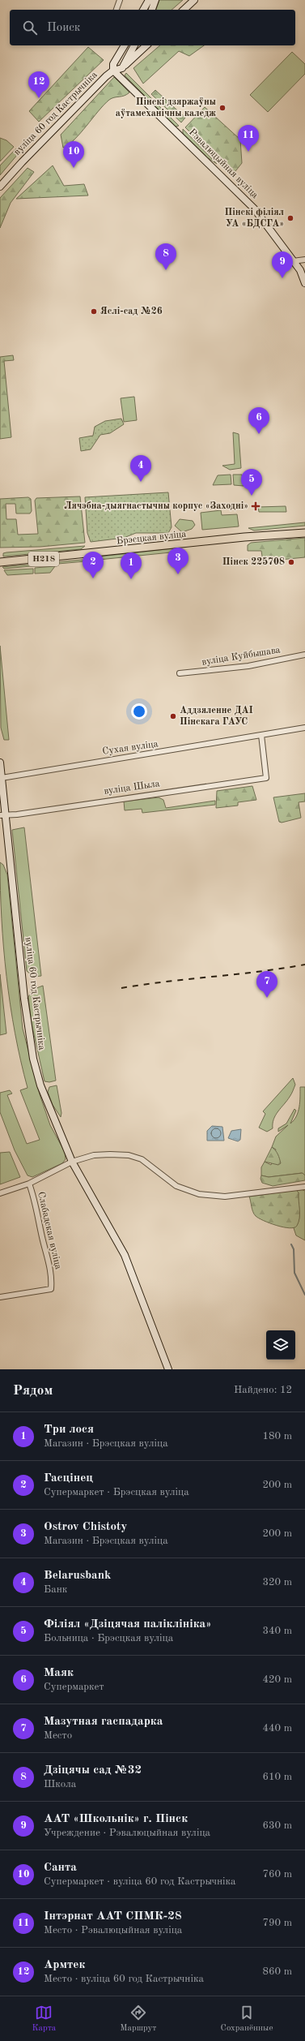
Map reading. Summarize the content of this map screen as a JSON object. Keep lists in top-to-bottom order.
{
  "streets": {
    "main road": ["Брэсцкая вуліца", "Н218"],
    "street": [
      "вуліца 60 год Кастрычніка",
      "Рэвалюцыйная вуліца",
      "вуліца Куйбышава",
      "Сухая вуліца",
      "вуліца Шыла",
      "Слабадская вуліца"
    ]
  },
  "crossings": [
    ["вуліца 60 год Кастрычніка", "Рэвалюцыйная вуліца"],
    ["вуліца 60 год Кастрычніка", "Сухая вуліца"],
    ["вуліца 60 год Кастрычніка", "вуліца Шыла"],
    ["Сухая вуліца", "вуліца Шыла"]
  ],
  "places": {
    "other": [
      "Пінскі дзяржаўны аўтамеханічны каледж",
      "Пінскі філіял УА «БДСГА»",
      "Яслі-сад №26",
      "Пінск 225708",
      "Аддзяленне ДАІ Пінскага ГАУС"
    ],
    "health": ["Лячэбна-дыягнастычны корпус «Заходні»"]
  },
  "page": {
    "search": "Поиск",
    "pins": [
      "12",
      "11",
      "10",
      "8",
      "9",
      "6",
      "4",
      "5",
      "3",
      "2",
      "1",
      "7"
    ],
    "heading": ["Рядом", "Найдено: 12"],
    "list": [
      {
        "mark": "1",
        "name": "Три лося",
        "note": "Магазин · Брэсцкая вуліца",
        "value": "180 m"
      },
      {
        "mark": "2",
        "name": "Гасцінец",
        "note": "Супермаркет · Брэсцкая вуліца",
        "value": "200 m"
      },
      {
        "mark": "3",
        "name": "Ostrov Chistoty",
        "note": "Магазин · Брэсцкая вуліца",
        "value": "200 m"
      },
      {
        "mark": "4",
        "name": "Belarusbank",
        "note": "Банк",
        "value": "320 m"
      },
      {
        "mark": "5",
        "name": "Філіял «Дзіцячая паліклініка»",
        "note": "Больница · Брэсцкая вуліца",
        "value": "340 m"
      },
      {
        "mark": "6",
        "name": "Маяк",
        "note": "Супермаркет",
        "value": "420 m"
      },
      {
        "mark": "7",
        "name": "Мазутная гаспадарка",
        "note": "Место",
        "value": "440 m"
      },
      {
        "mark": "8",
        "name": "Дзіцячы сад №32",
        "note": "Школа",
        "value": "610 m"
      },
      {
        "mark": "9",
        "name": "ААТ «Школьнік» г. Пінск",
        "note": "Учреждение · Рэвалюцыйная вуліца",
        "value": "630 m"
      },
      {
        "mark": "10",
        "name": "Санта",
        "note": "Супермаркет · вуліца 60 год Кастрычніка",
        "value": "760 m"
      },
      {
        "mark": "11",
        "name": "Інтэрнат ААТ СПМК-28",
        "note": "Место · Рэвалюцыйная вуліца",
        "value": "790 m"
      },
      {
        "mark": "12",
        "name": "Армтек",
        "note": "Место · вуліца 60 год Кастрычніка",
        "value": "860 m"
      }
    ],
    "nav": ["Карта", "Маршрут", "Сохранённые"]
  }
}
